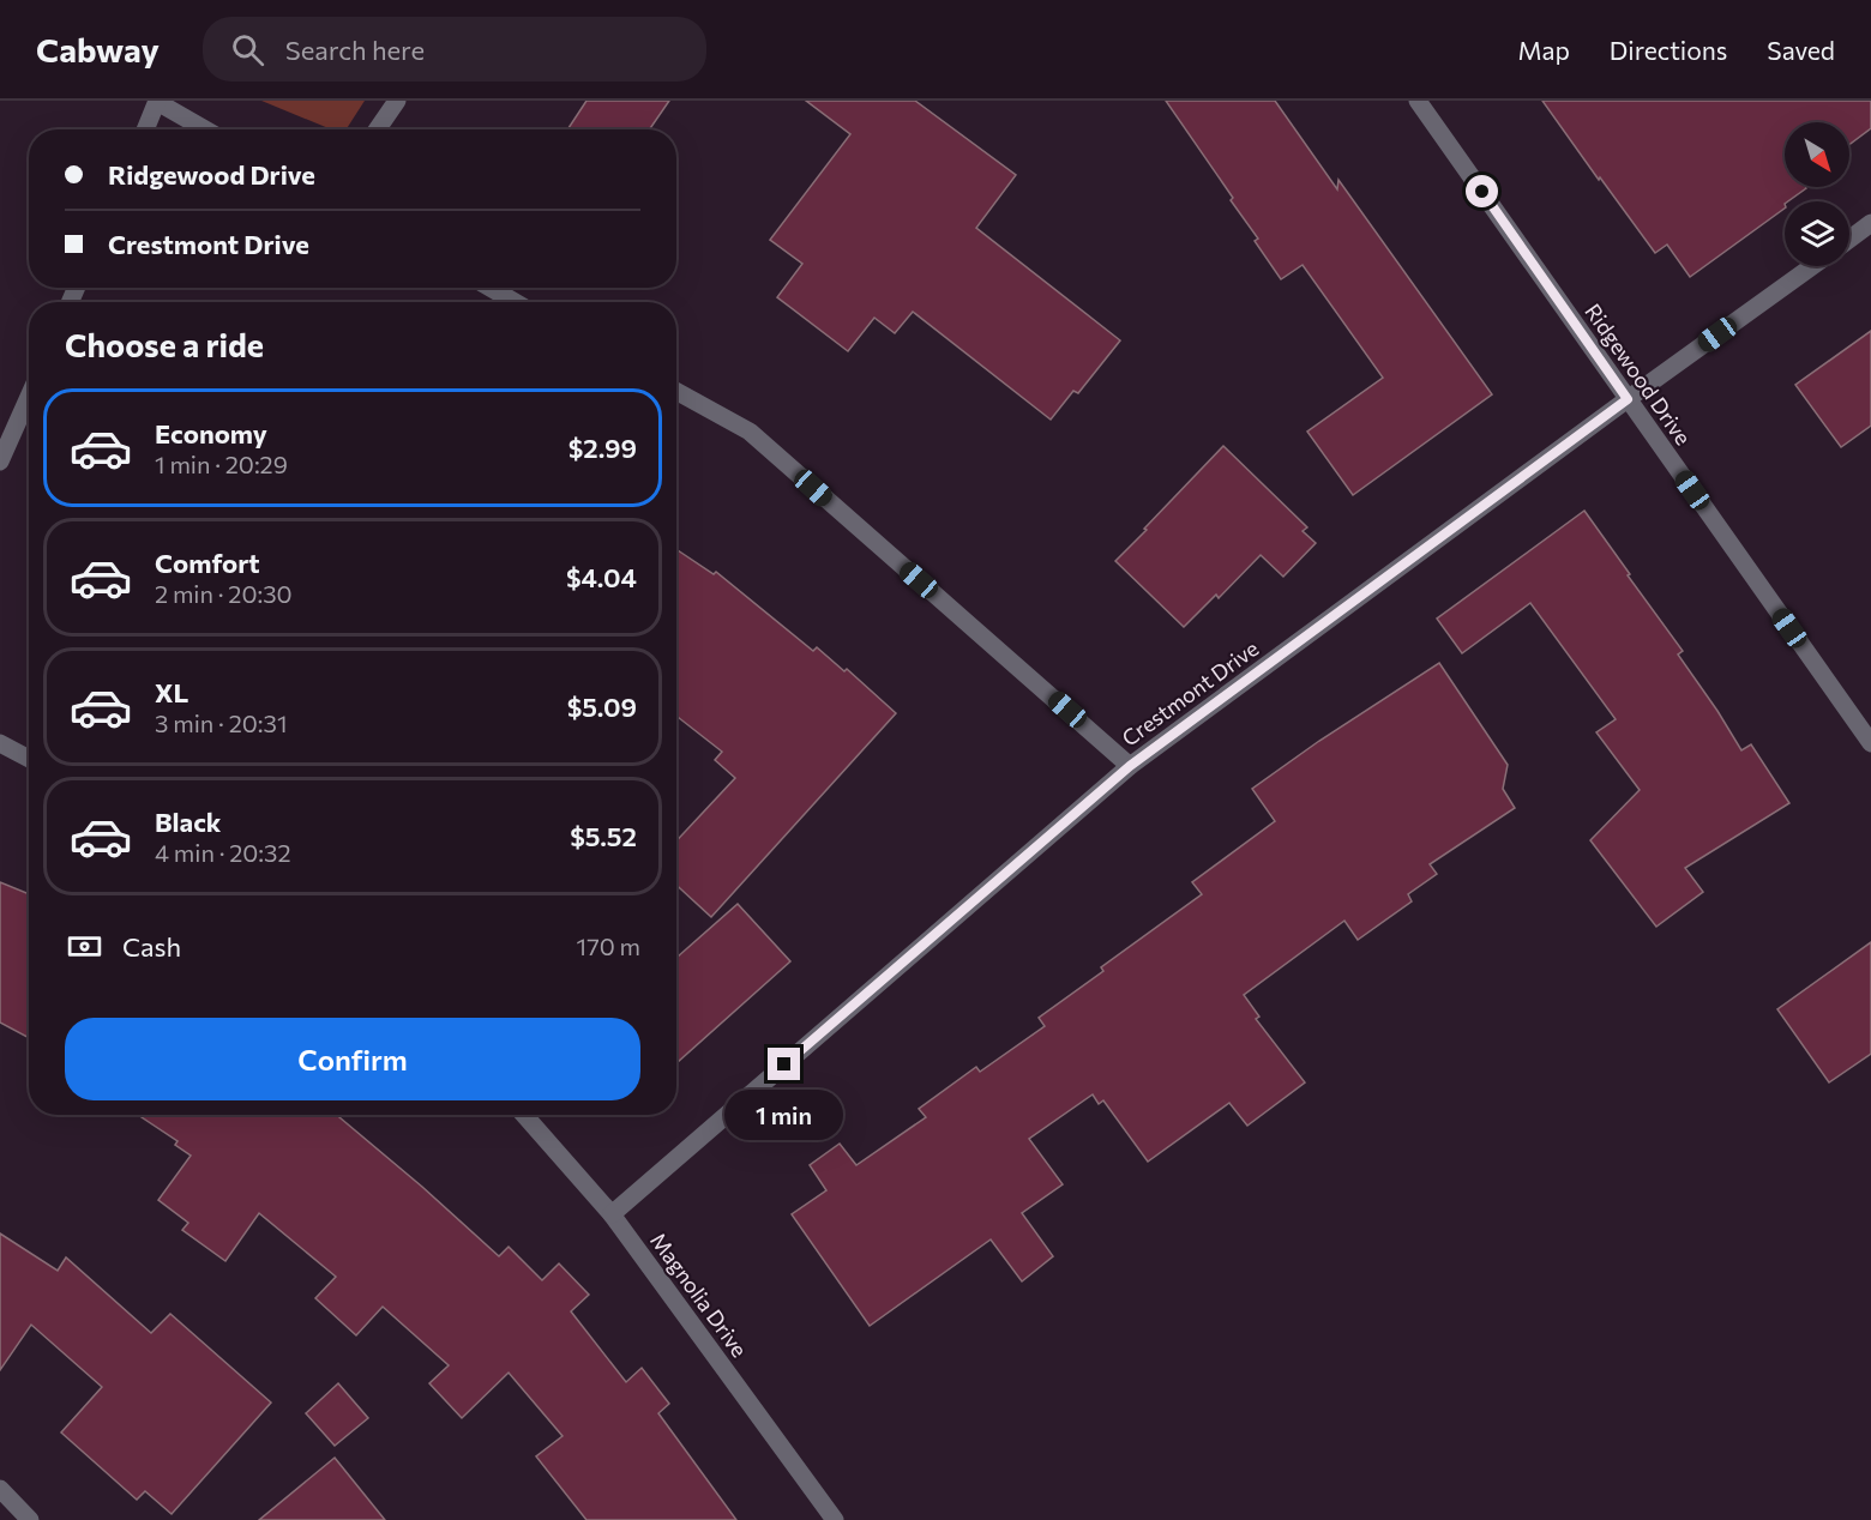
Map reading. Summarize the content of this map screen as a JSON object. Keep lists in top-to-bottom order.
{
  "streets": {
    "street": ["Ridgewood Drive", "Crestmont Drive", "Magnolia Drive"]
  },
  "crossings": [
    ["Ridgewood Drive", "Crestmont Drive"],
    ["Crestmont Drive", "Magnolia Drive"]
  ],
  "north": "bottom right",
  "page": {
    "header": "Cabway",
    "search": "Search here",
    "nav": ["Map", "Directions", "Saved"],
    "banner": ["Ridgewood Drive", "Crestmont Drive"],
    "heading": "Choose a ride",
    "list": [
      {
        "name": "Economy",
        "note": "1 min · 20:29",
        "value": "$2.99"
      },
      {
        "name": "Comfort",
        "note": "2 min · 20:30",
        "value": "$4.04"
      },
      {
        "name": "XL",
        "note": "3 min · 20:31",
        "value": "$5.09"
      },
      {
        "name": "Black",
        "note": "4 min · 20:32",
        "value": "$5.52"
      }
    ],
    "pay": ["Cash", "170 m"],
    "buttons": "Confirm",
    "bubble": "1 min"
  }
}
